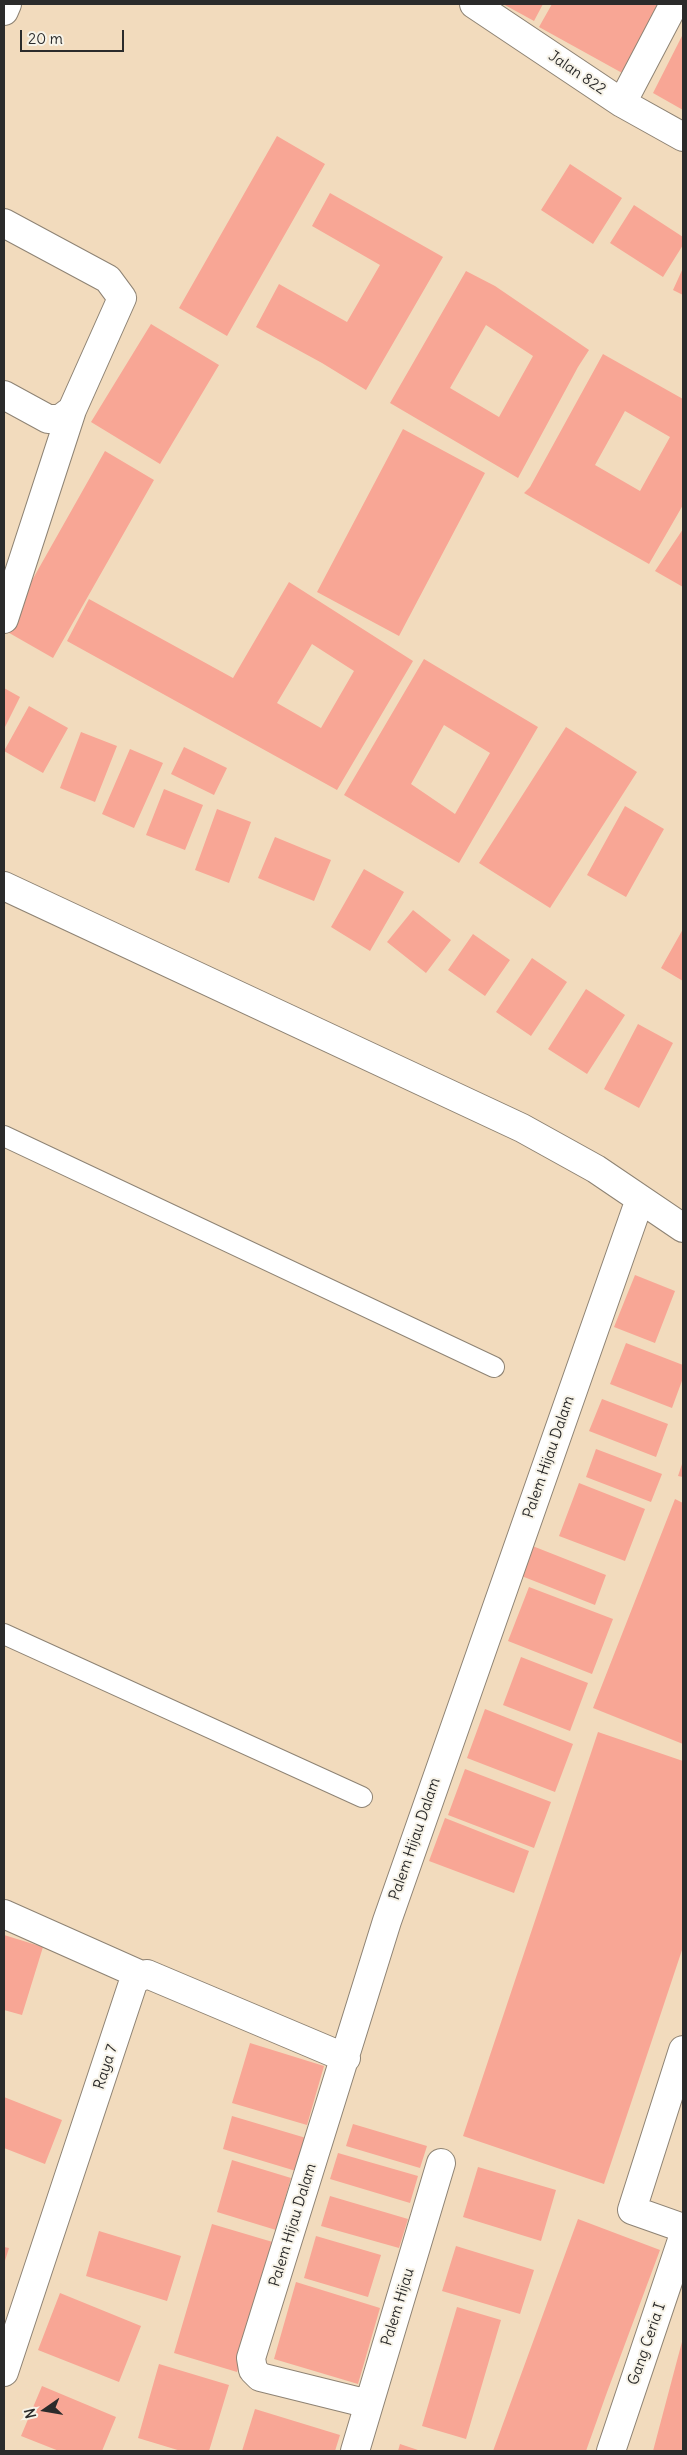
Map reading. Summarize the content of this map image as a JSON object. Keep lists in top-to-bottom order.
{
  "streets": {
    "street": [
      "Jalan 822",
      "Palem Hijau Dalam",
      "Raya 7",
      "Palem Hijau",
      "Gang Ceria I"
    ]
  },
  "crossings": [
    ["Palem Hijau Dalam", "Palem Hijau"]
  ],
  "scale_bar": "20 m",
  "north": "left"
}
